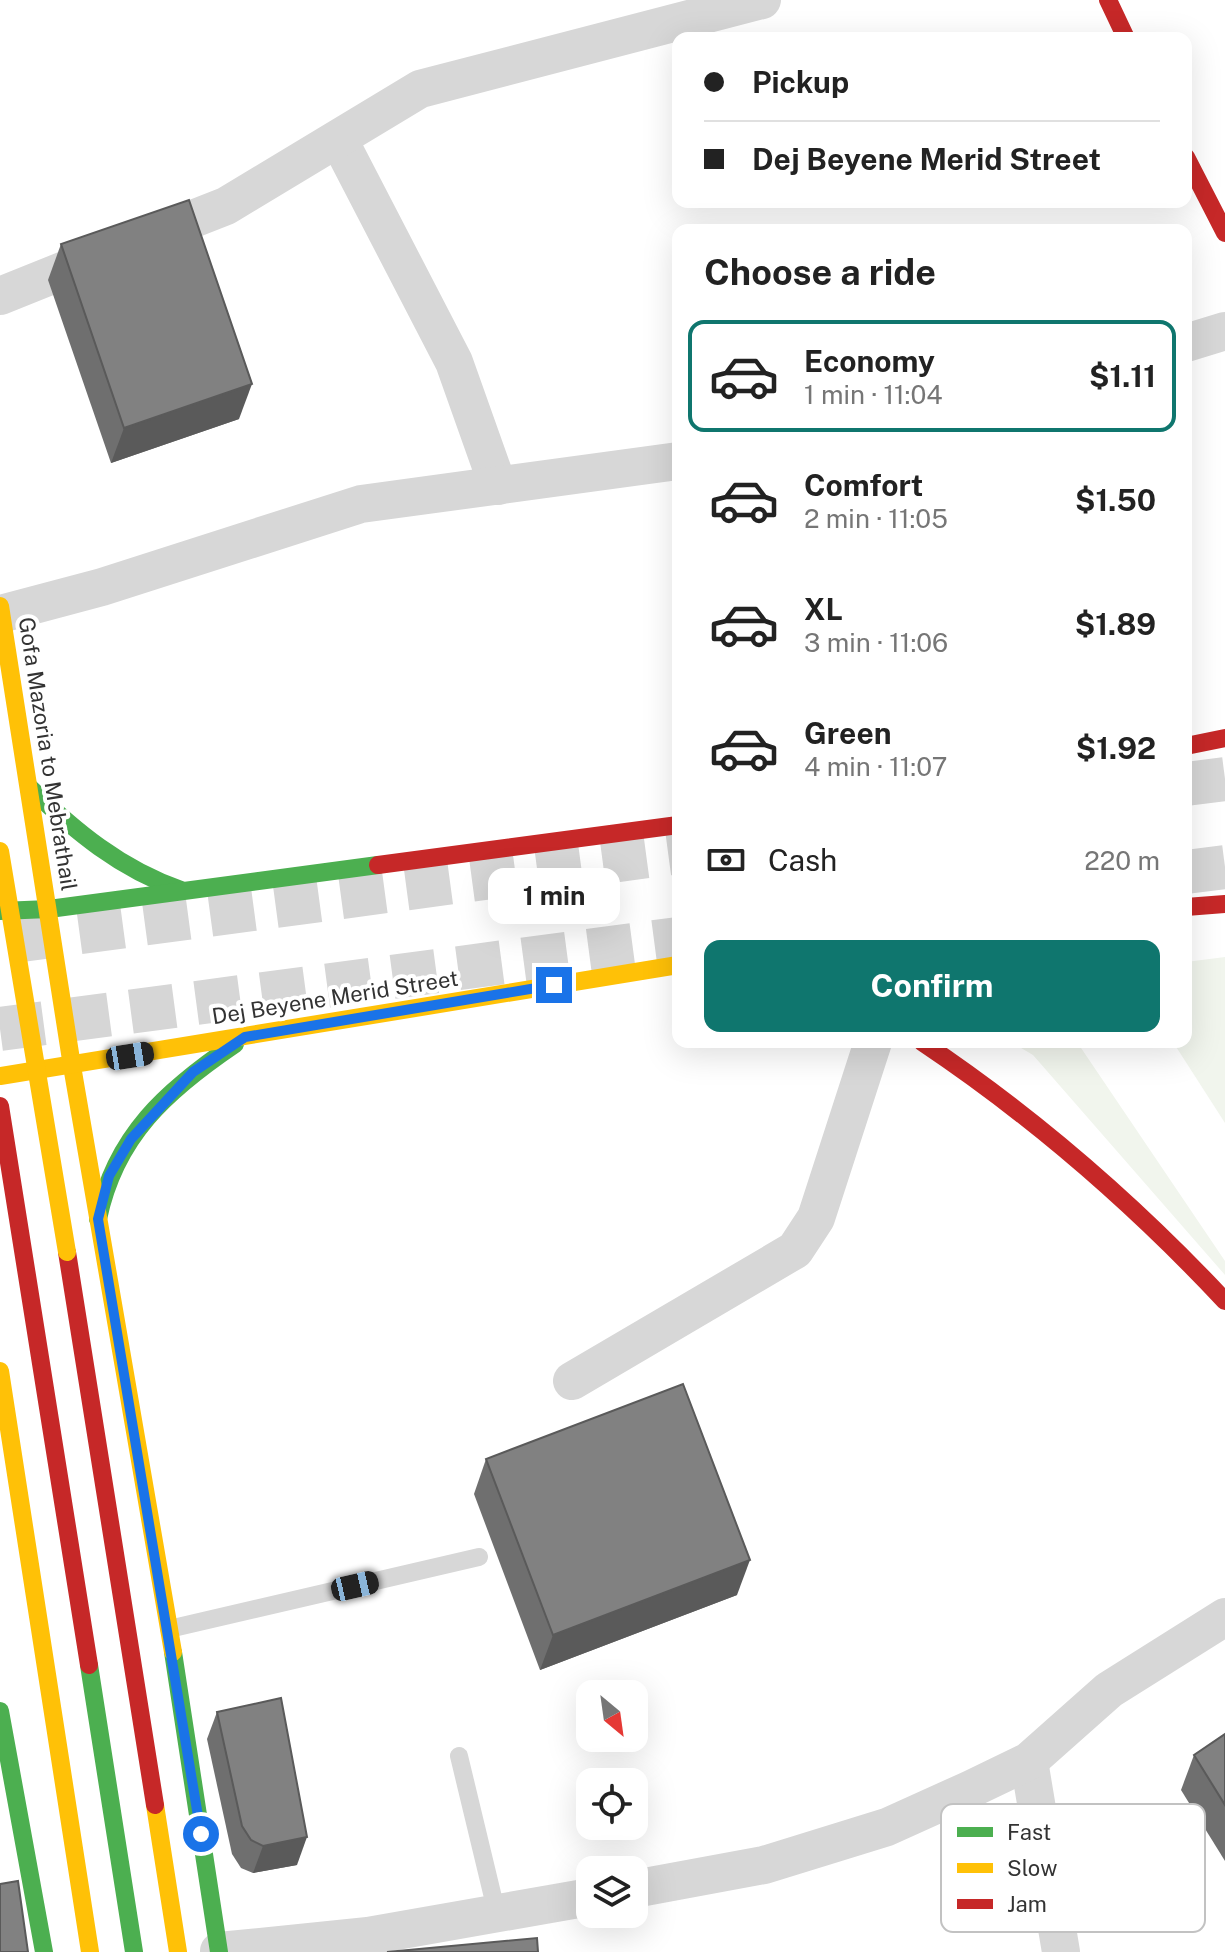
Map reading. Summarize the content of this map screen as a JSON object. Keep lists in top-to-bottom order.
{
  "streets": {
    "main road": ["Gofa Mazoria to Mebrathail", "Dej Beyene Merid Street"]
  },
  "crossings": [
    ["Gofa Mazoria to Mebrathail", "Dej Beyene Merid Street"]
  ],
  "legend": ["Fast", "Slow", "Jam"],
  "north": "bottom right",
  "page": {
    "banner": ["Pickup", "Dej Beyene Merid Street"],
    "heading": "Choose a ride",
    "list": [
      {
        "name": "Economy",
        "note": "1 min · 11:04",
        "value": "$1.11"
      },
      {
        "name": "Comfort",
        "note": "2 min · 11:05",
        "value": "$1.50"
      },
      {
        "name": "XL",
        "note": "3 min · 11:06",
        "value": "$1.89"
      },
      {
        "name": "Green",
        "note": "4 min · 11:07",
        "value": "$1.92"
      }
    ],
    "pay": ["Cash", "220 m"],
    "bubble": "1 min",
    "buttons": "Confirm"
  }
}
